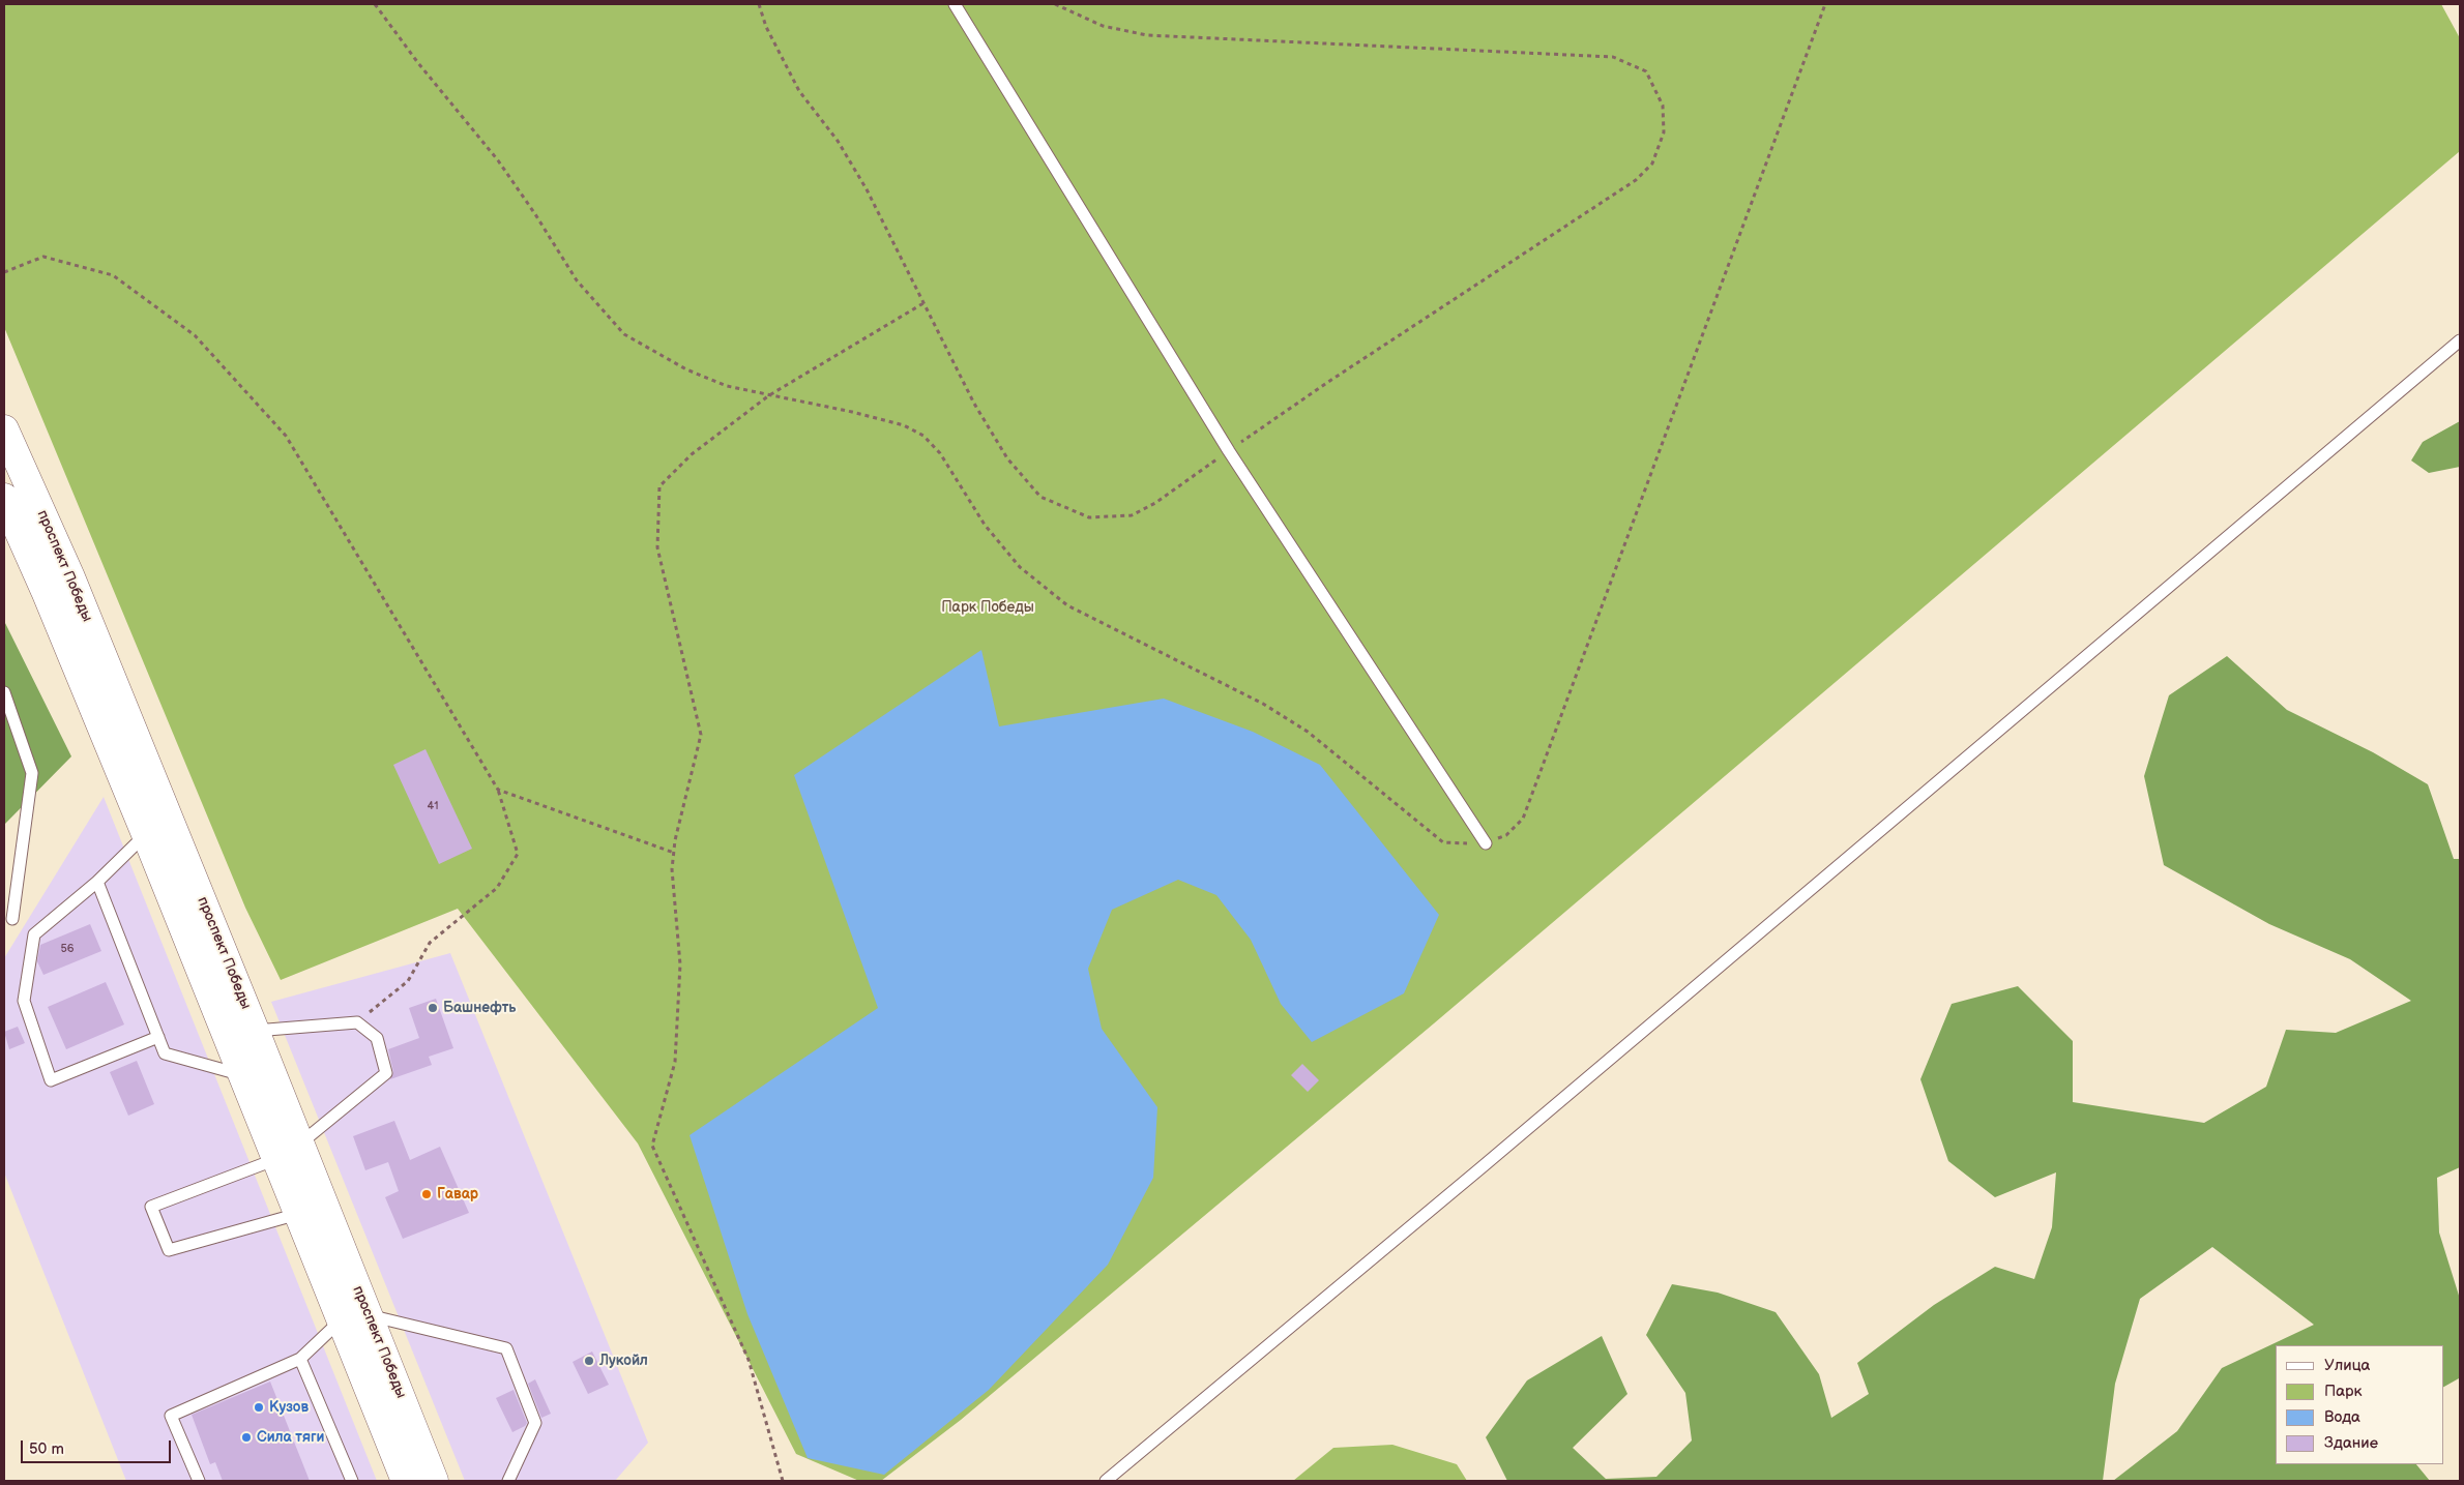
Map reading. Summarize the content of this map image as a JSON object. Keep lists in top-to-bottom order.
{
  "streets": {
    "main road": ["проспект Победы"]
  },
  "parks": ["Парк Победы"],
  "places": [
    "Башнефть",
    "Гавар",
    "Лукойл",
    "Кузов",
    "Сила тяги"
  ],
  "house_numbers": ["41", "56"],
  "legend": [
    "Улица",
    "Парк",
    "Вода",
    "Здание"
  ],
  "scale_bar": "50 m"
}
